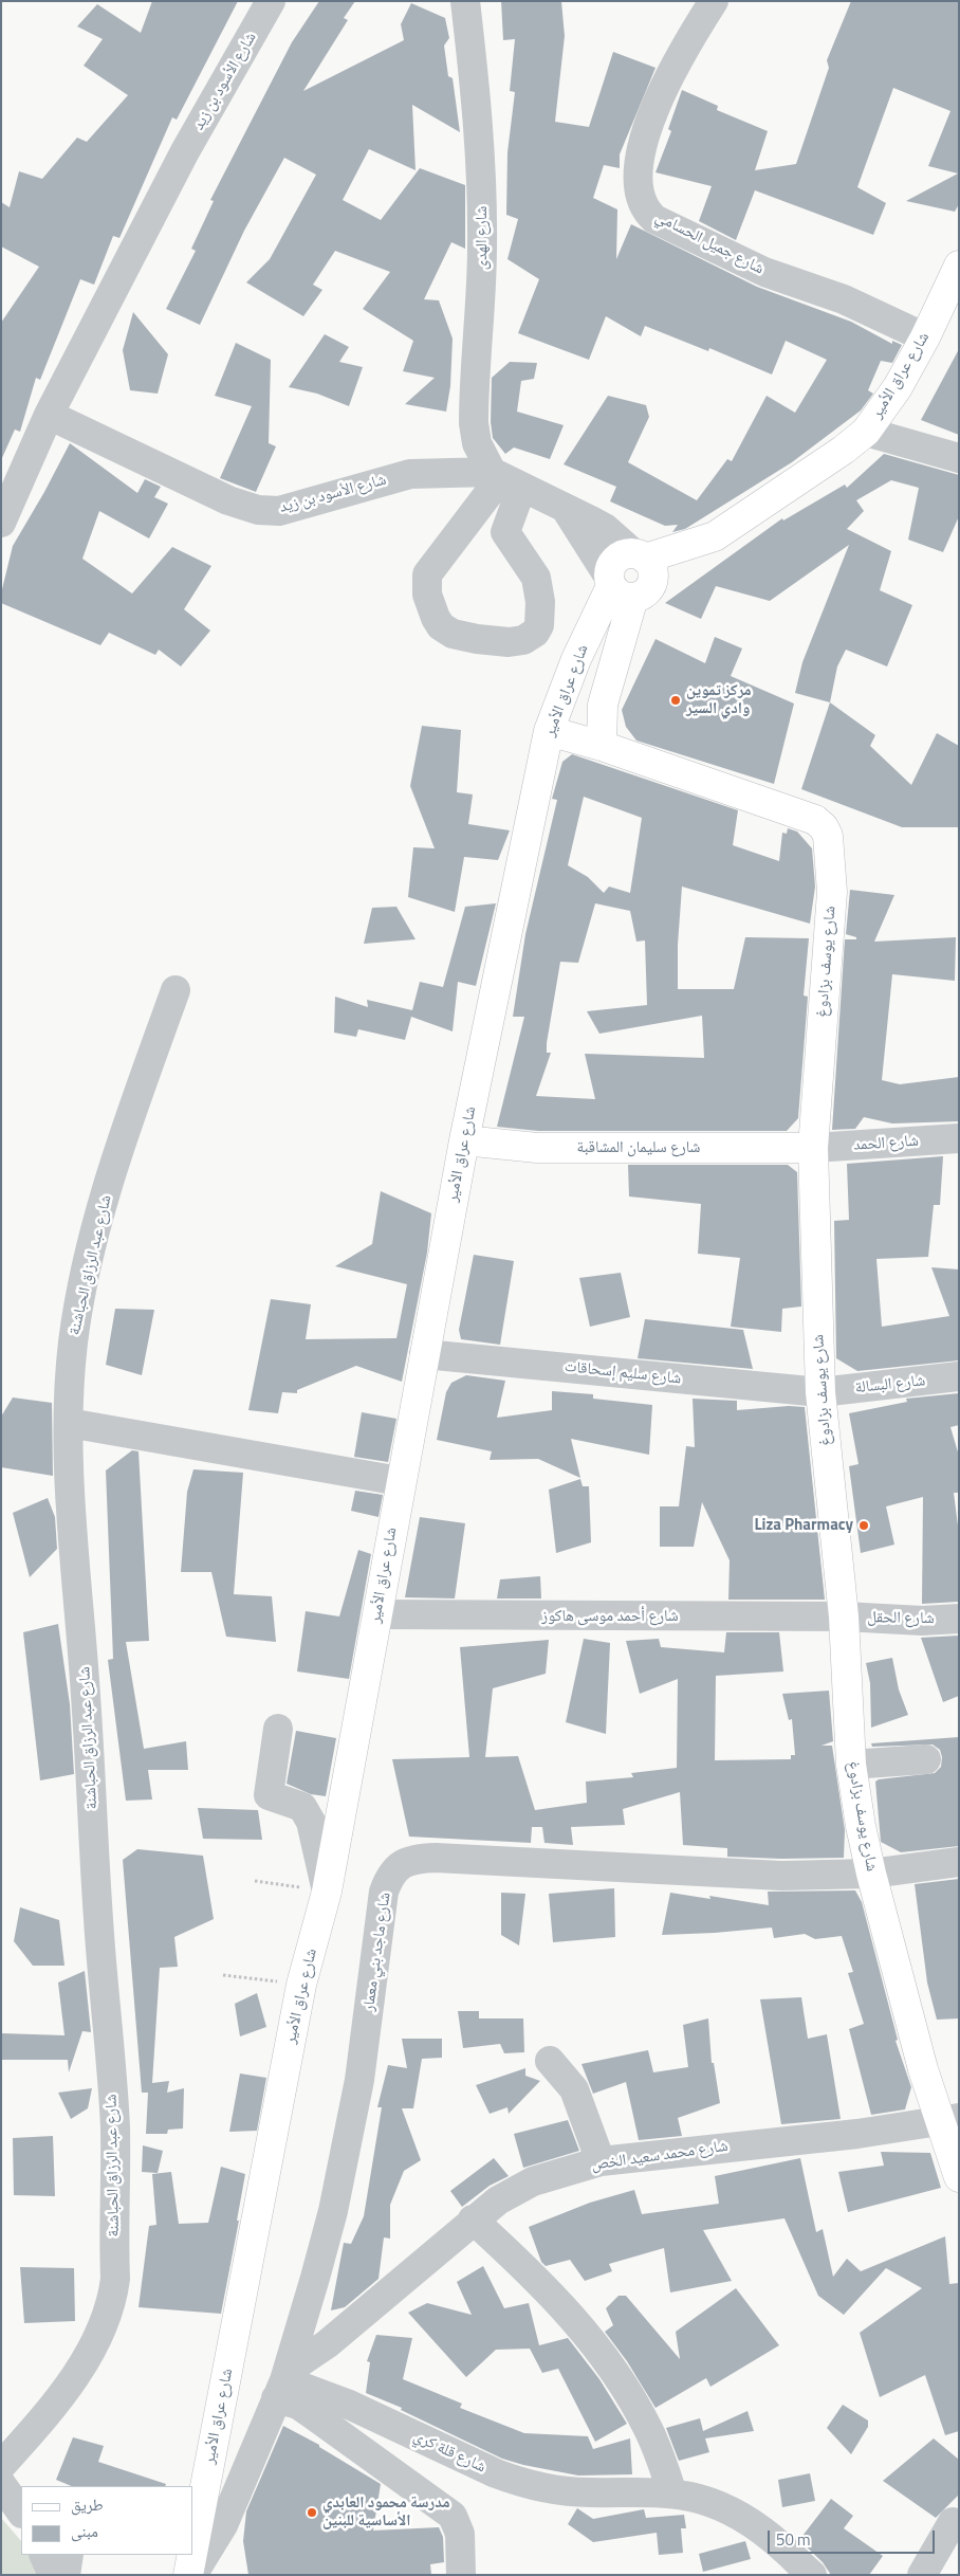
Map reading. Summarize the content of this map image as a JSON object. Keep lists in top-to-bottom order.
{
  "streets": {
    "main road": ["شارع عراق الأمير", "شارع يوسف بزادوغ", "شارع سليمان المشاقبة"],
    "street": [
      "شارع الأسود بن زيد",
      "شارع الهدى",
      "شارع جميل الحسامي",
      "شارع الحمد",
      "شارع عبد الرزاق الحباشنة",
      "شارع سليم إسحاقات",
      "شارع البسالة",
      "شارع أحمد موسى هاكوز",
      "شارع الحقل",
      "شارع ماجد بني معمار",
      "شارع محمد سعيد الخص",
      "شارع قلة كري"
    ]
  },
  "crossings": [
    ["شارع الأسود بن زيد", "شارع الهدى"],
    ["شارع الأسود بن زيد", "شارع عراق الأمير"],
    ["شارع جميل الحسامي", "شارع عراق الأمير"],
    ["شارع عراق الأمير", "شارع يوسف بزادوغ"],
    ["شارع عراق الأمير", "شارع سليمان المشاقبة"],
    ["شارع عراق الأمير", "شارع سليم إسحاقات"],
    ["شارع عراق الأمير", "شارع أحمد موسى هاكوز"],
    ["شارع يوسف بزادوغ", "شارع الحمد"],
    ["شارع يوسف بزادوغ", "شارع سليمان المشاقبة"],
    ["شارع يوسف بزادوغ", "شارع سليم إسحاقات"],
    ["شارع يوسف بزادوغ", "شارع البسالة"],
    ["شارع يوسف بزادوغ", "شارع أحمد موسى هاكوز"],
    ["شارع يوسف بزادوغ", "شارع الحقل"],
    ["شارع يوسف بزادوغ", "شارع ماجد بني معمار"],
    ["شارع يوسف بزادوغ", "شارع محمد سعيد الخص"],
    ["شارع الحمد", "شارع سليمان المشاقبة"],
    ["شارع سليم إسحاقات", "شارع البسالة"],
    ["شارع أحمد موسى هاكوز", "شارع الحقل"],
    ["شارع ماجد بني معمار", "شارع محمد سعيد الخص"],
    ["شارع ماجد بني معمار", "شارع قلة كري"],
    ["شارع محمد سعيد الخص", "شارع قلة كري"]
  ],
  "places": ["مركز تموين وادي السير", "Liza Pharmacy", "مدرسة محمود العابدي الأساسية للبنين"],
  "legend": ["طريق", "مبنى"],
  "scale_bar": "50 m"
}
